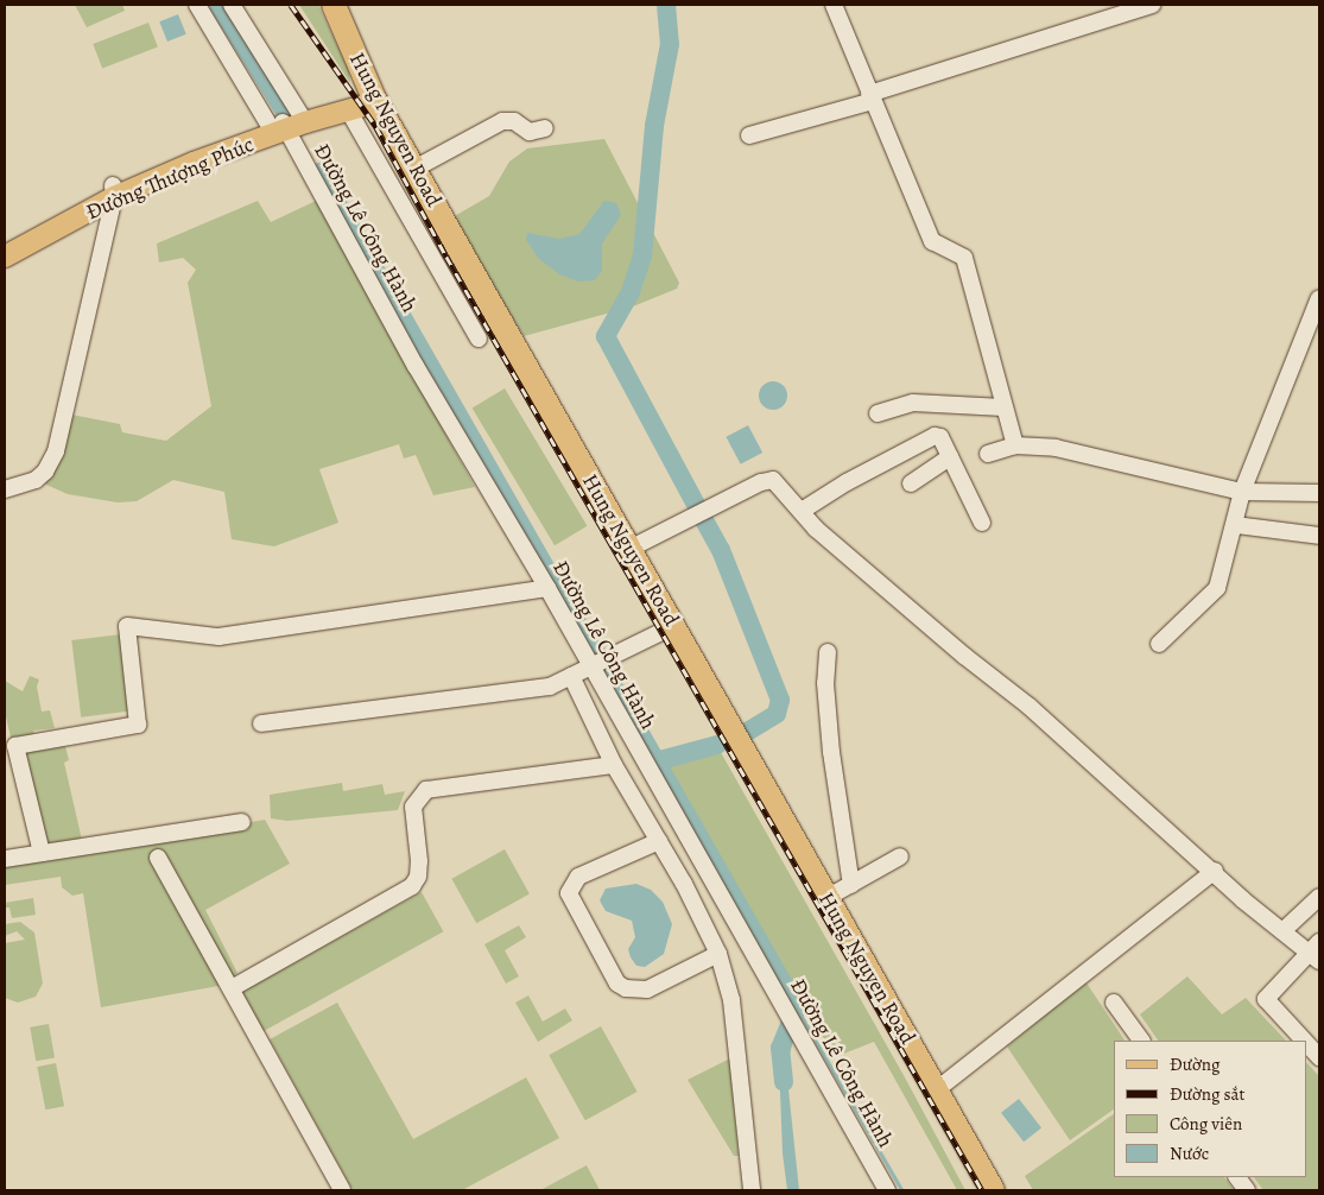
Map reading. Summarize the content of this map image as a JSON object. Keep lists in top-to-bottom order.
{
  "streets": {
    "highway": ["Hung Nguyen Road"],
    "main road": ["Đường Thượng Phúc"],
    "street": ["Đường Lê Công Hành"]
  },
  "crossings": [
    ["Hung Nguyen Road", "Đường Thượng Phúc"],
    ["Đường Thượng Phúc", "Đường Lê Công Hành"]
  ],
  "legend": [
    "Đường",
    "Đường sắt",
    "Công viên",
    "Nước"
  ]
}
